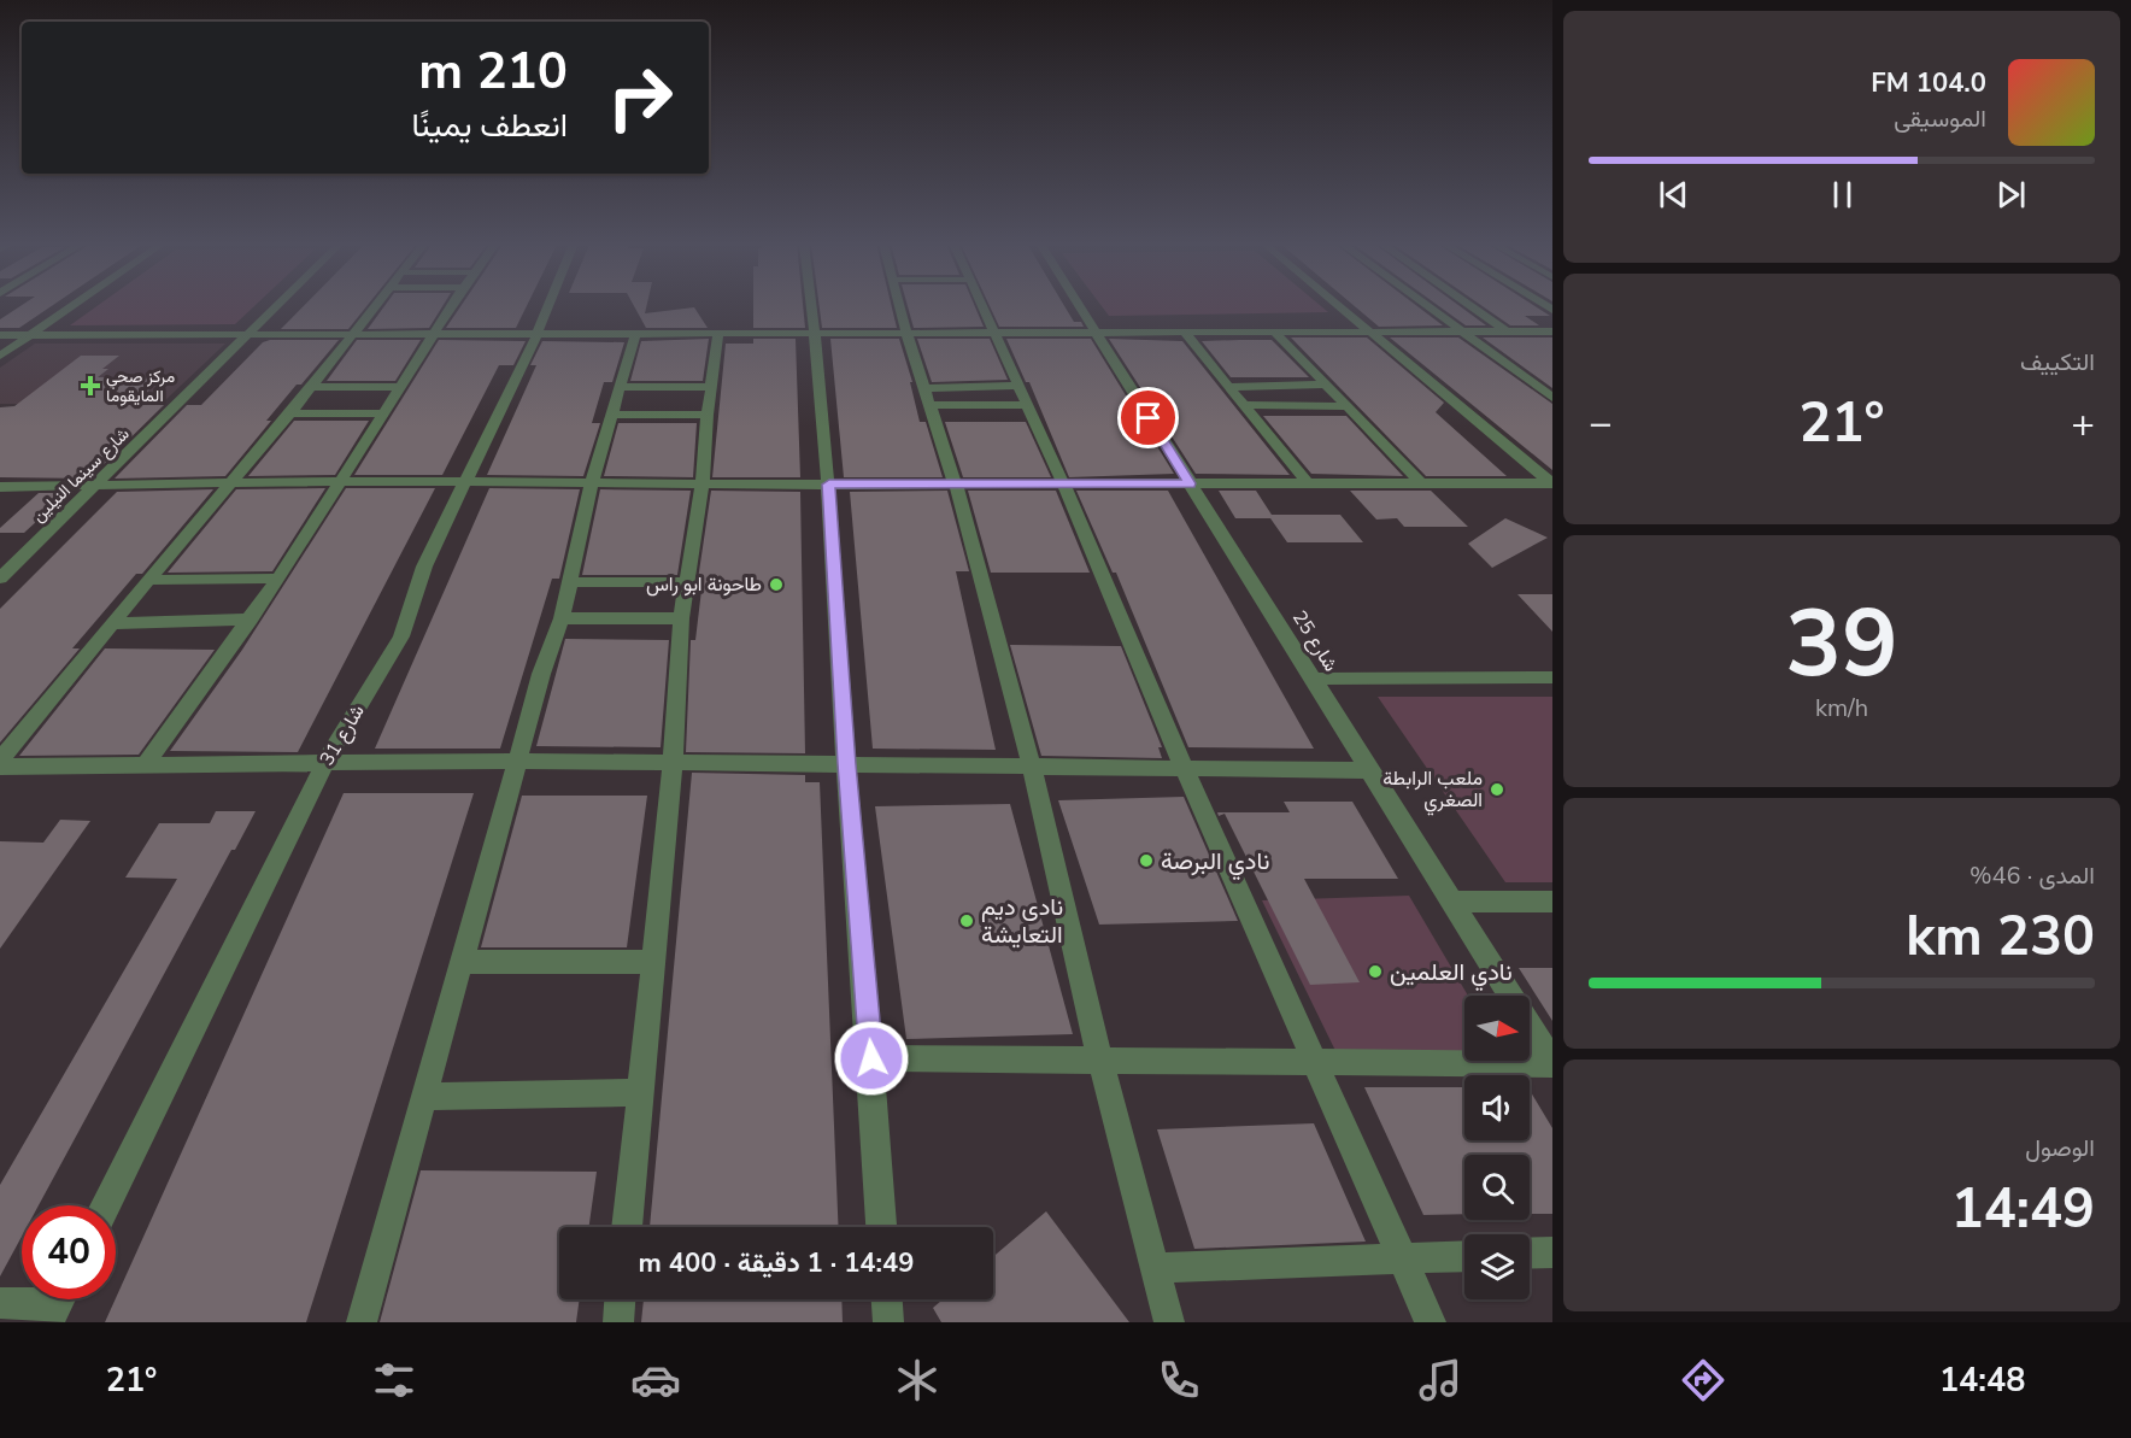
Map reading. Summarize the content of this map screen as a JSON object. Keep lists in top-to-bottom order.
{
  "streets": {
    "street": ["شارع سينما النيلين", "شارع 25", "شارع 31"]
  },
  "places": {
    "health": ["مركز صحي المايقوما"],
    "other": [
      "طاحونة ابو راس",
      "ملعب الرابطة الصغري",
      "نادي البرصة",
      "نادى ديم التعايشة",
      "نادي العلمين"
    ]
  },
  "north": "right",
  "page": {
    "turn": ["210 m", "انعطف يمينًا"],
    "song": ["104.0 FM", "الموسيقى"],
    "tile": [
      "التكييف",
      ["39", "km/h"],
      ["المدى · 46%", "230 km"],
      ["الوصول", "14:49"]
    ],
    "heat": ["−", "21°", "+"],
    "limit": "40",
    "trip": "14:49 · 1 دقيقة · 400 m",
    "tabs": ["14:48", "21°"]
  }
}
